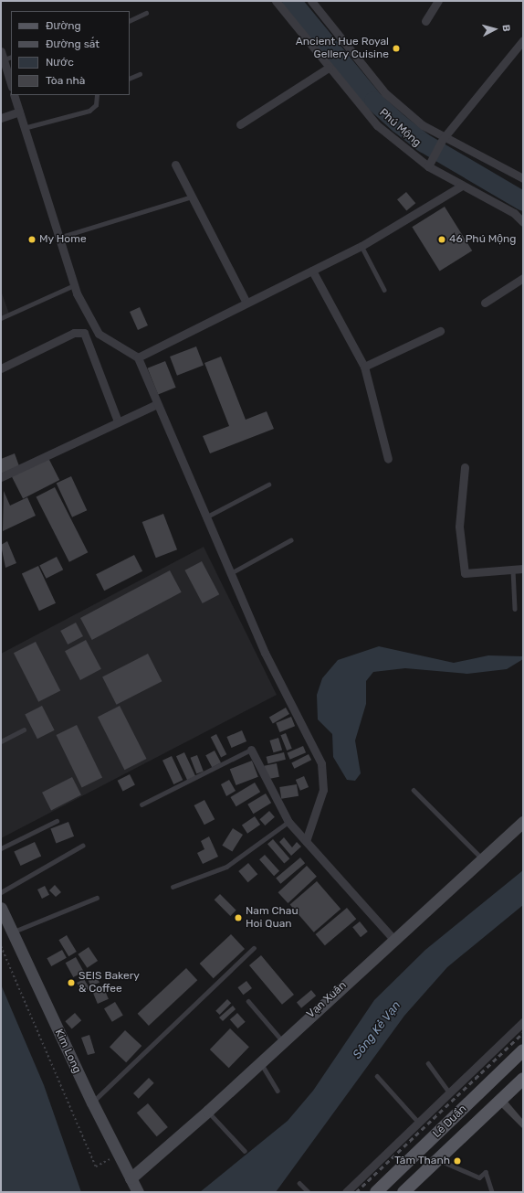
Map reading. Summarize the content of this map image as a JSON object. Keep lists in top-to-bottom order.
{
  "streets": {
    "main road": ["Lê Duẩn"],
    "street": ["Phú Mộng", "Vạn Xuân", "Kim Long"]
  },
  "crossings": [
    ["Vạn Xuân", "Kim Long"]
  ],
  "water": ["Sông Kẻ Vạn"],
  "places": [
    "Ancient Hue Royal Gellery Cuisine",
    "My Home",
    "46 Phú Mộng",
    "Nam Chau Hoi Quan",
    "SEIS Bakery & Coffee",
    "Tâm Thanh"
  ],
  "legend": [
    "Đường",
    "Đường sắt",
    "Nước",
    "Tòa nhà"
  ],
  "north": "right"
}
